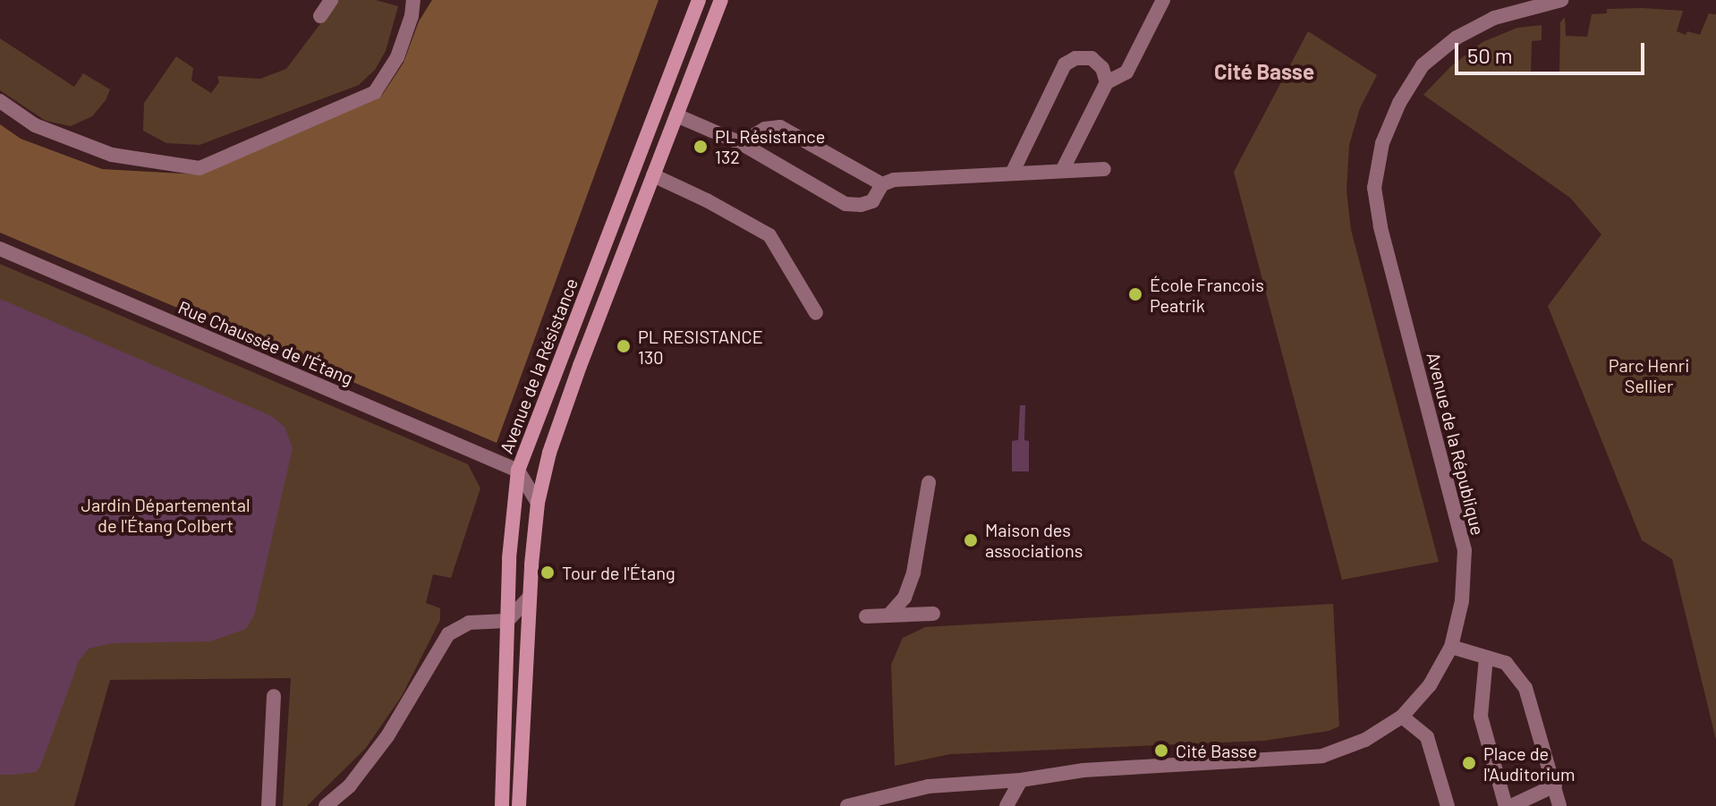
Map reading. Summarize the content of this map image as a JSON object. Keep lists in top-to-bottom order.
{
  "streets": {
    "main road": ["Avenue de la Résistance"],
    "street": ["Rue Chaussée de l'Étang", "Avenue de la République"]
  },
  "crossings": [
    ["Rue Chaussée de l'Étang", "Avenue de la Résistance"]
  ],
  "districts": ["Cité Basse"],
  "parks": ["Parc Henri Sellier", "Jardin Départemental de l'Étang Colbert"],
  "places": [
    "PL Résistance 132",
    "École Francois Peatrik",
    "PL RESISTANCE 130",
    "Maison des associations",
    "Tour de l'Étang",
    "Cité Basse",
    "Place de l'Auditorium"
  ],
  "scale_bar": "50 m"
}
